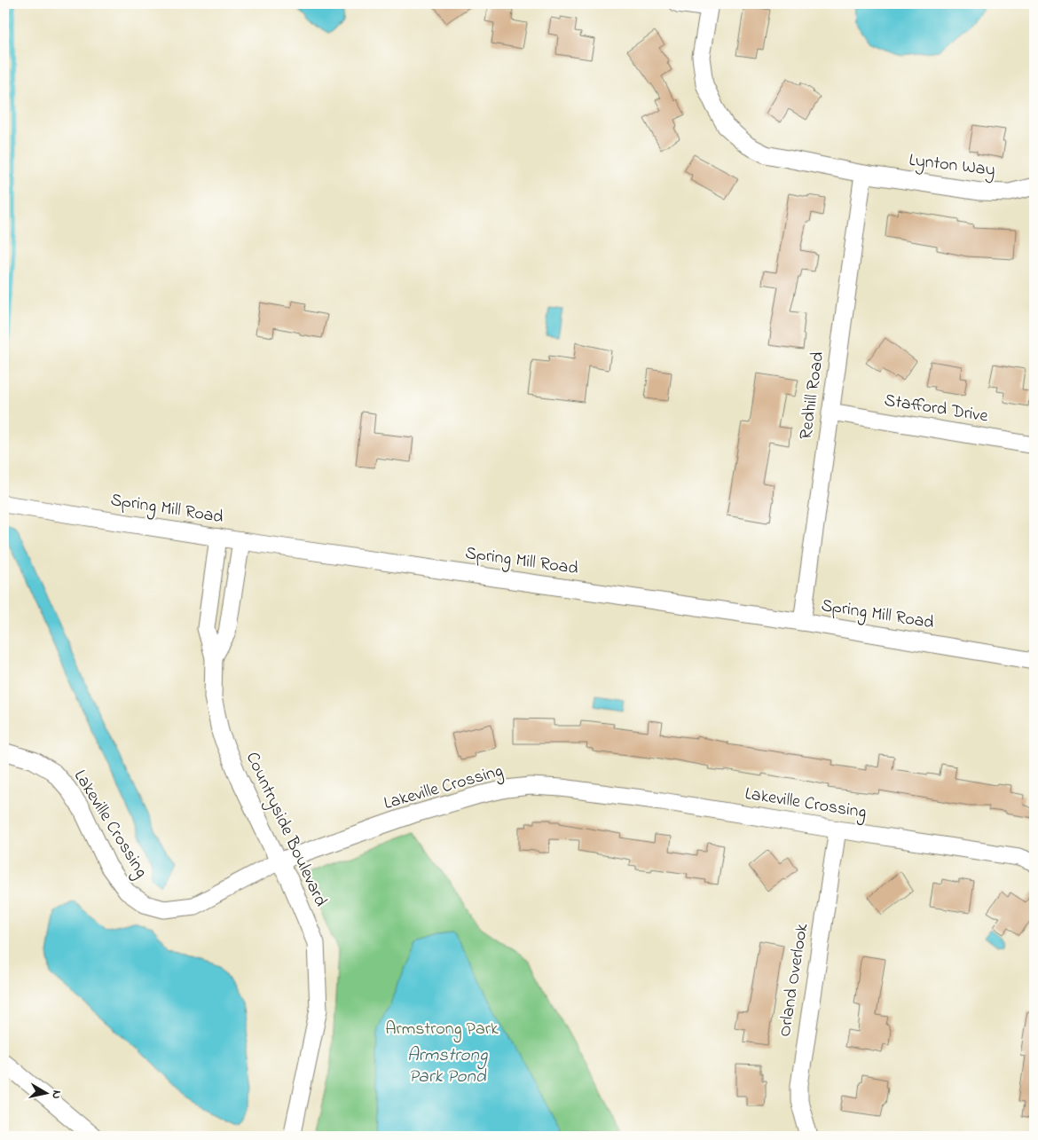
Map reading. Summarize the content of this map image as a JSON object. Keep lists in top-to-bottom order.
{
  "streets": {
    "street": [
      "Lynton Way",
      "Redhill Road",
      "Stafford Drive",
      "Spring Mill Road",
      "Lakeville Crossing",
      "Countryside Boulevard",
      "Orland Overlook"
    ]
  },
  "crossings": [
    ["Lynton Way", "Redhill Road"],
    ["Redhill Road", "Stafford Drive"],
    ["Redhill Road", "Spring Mill Road"],
    ["Spring Mill Road", "Countryside Boulevard"],
    ["Lakeville Crossing", "Countryside Boulevard"],
    ["Lakeville Crossing", "Orland Overlook"]
  ],
  "water": ["Armstrong Park Pond"],
  "parks": ["Armstrong Park"],
  "north": "right"
}
